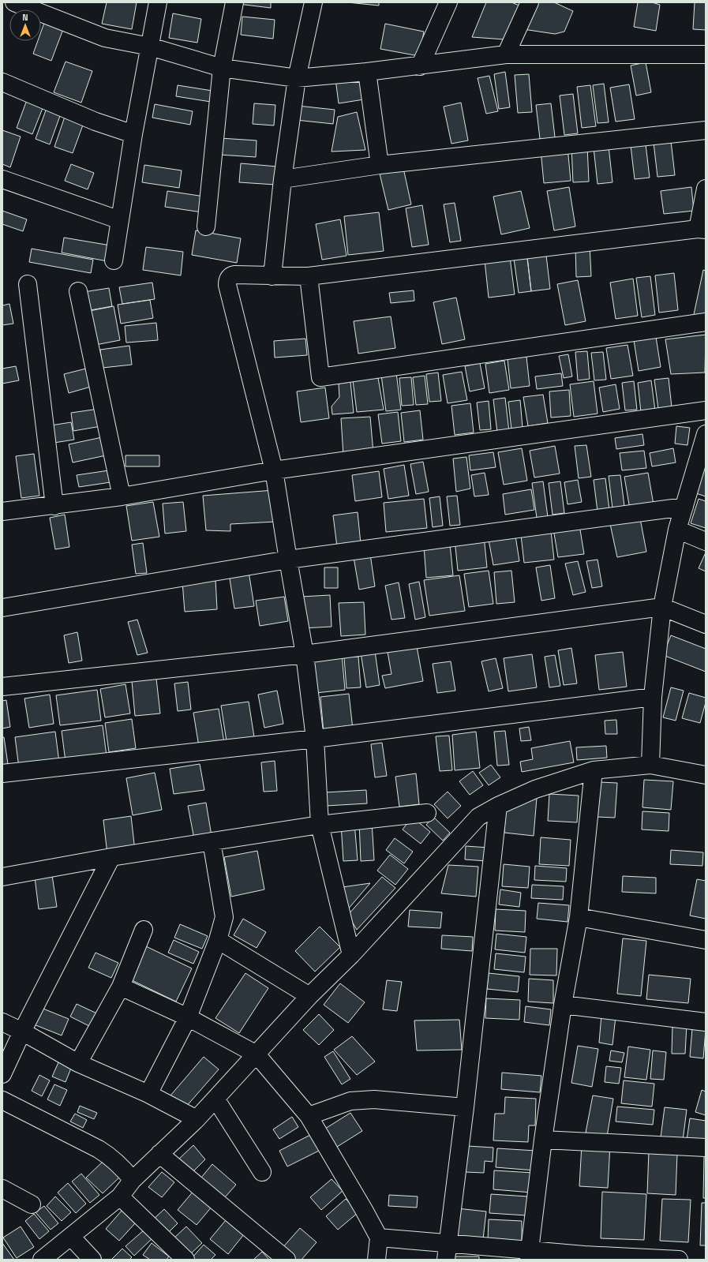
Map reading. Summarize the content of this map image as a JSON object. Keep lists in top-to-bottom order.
{
  "north": "top"
}
